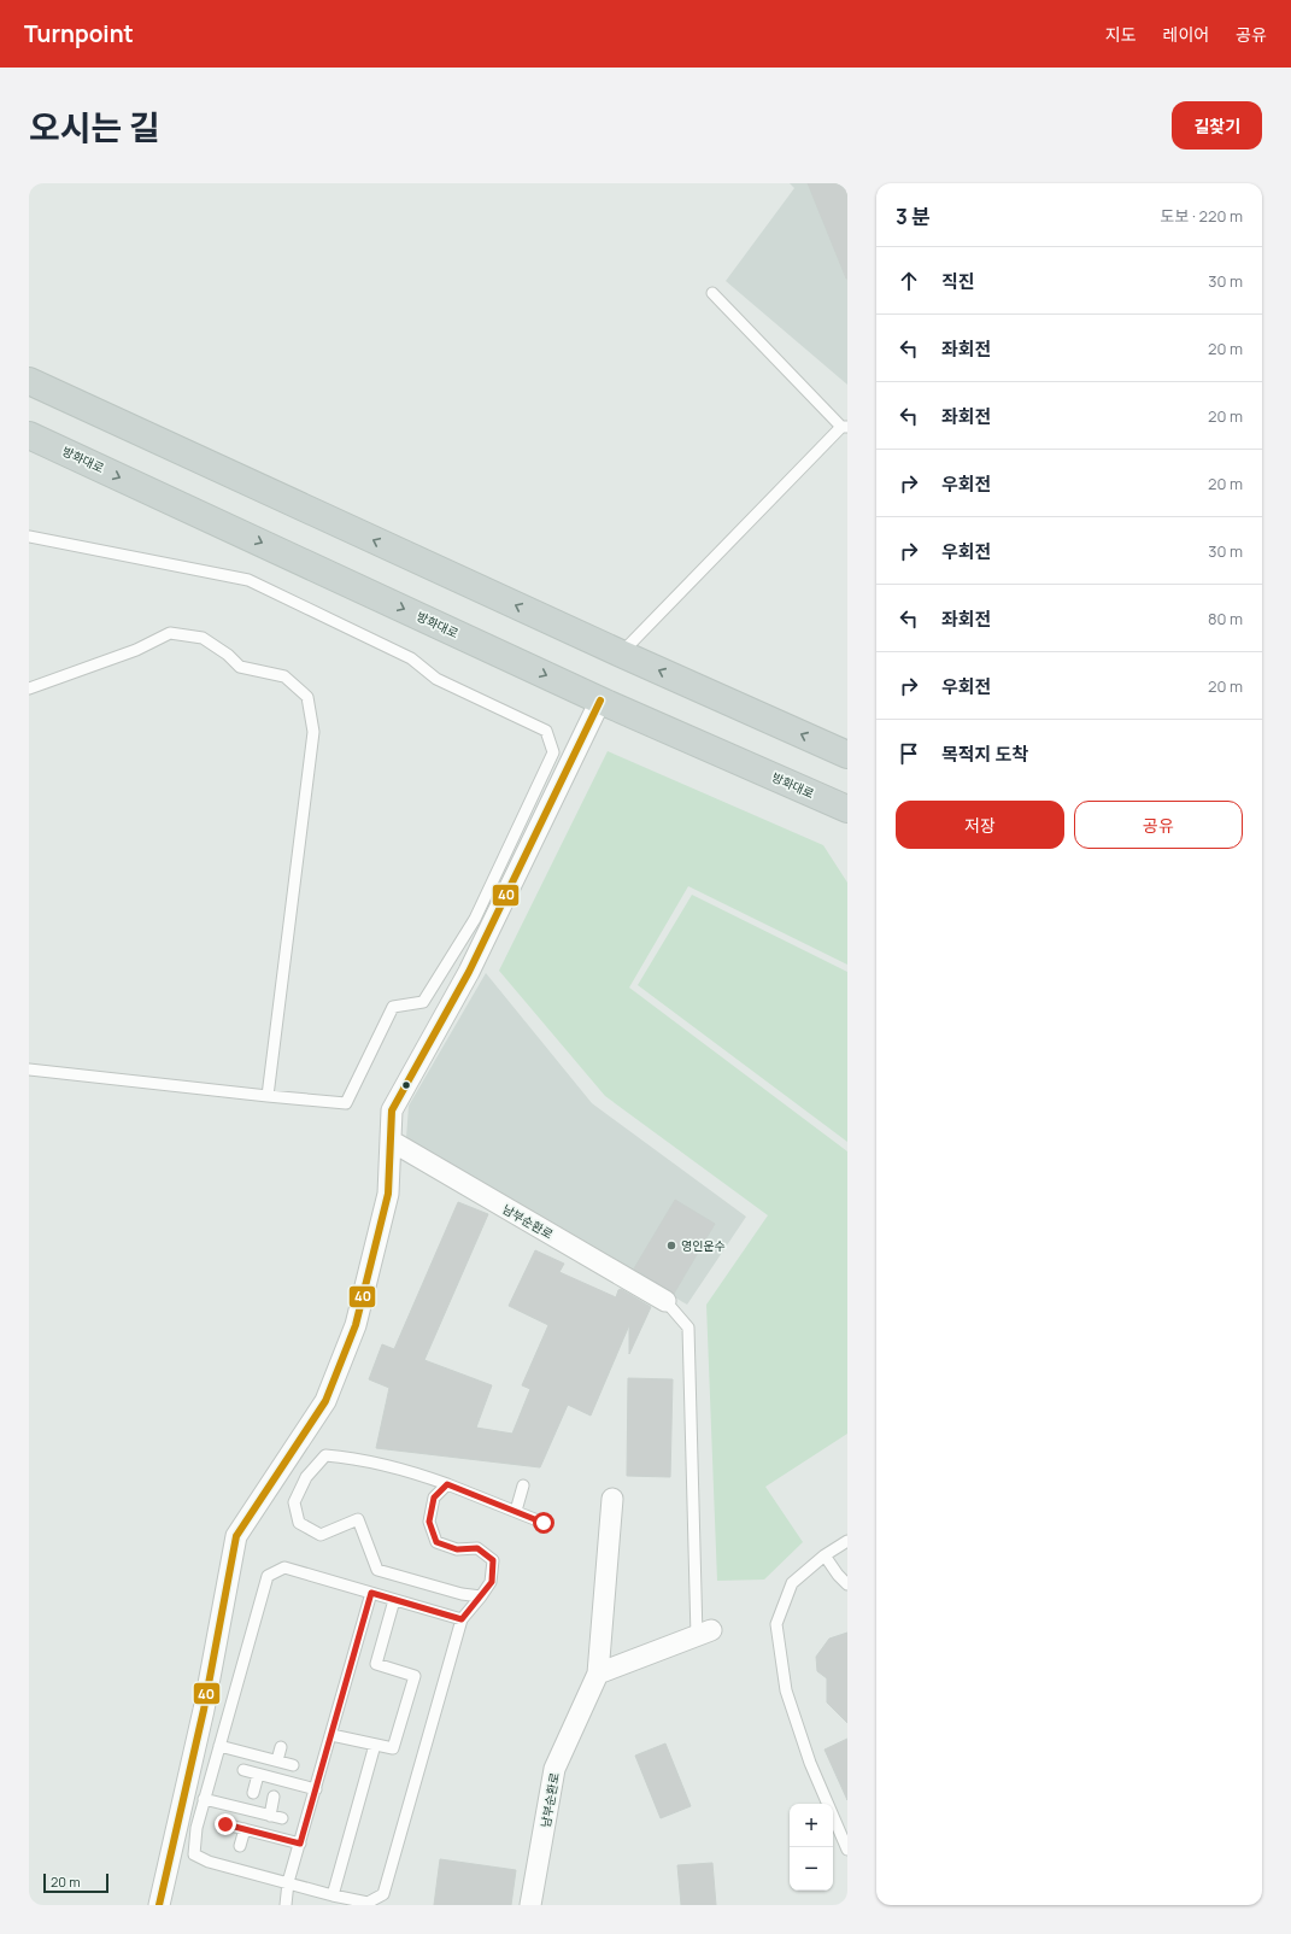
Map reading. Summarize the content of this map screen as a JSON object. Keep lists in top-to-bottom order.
{
  "streets": {
    "main road": ["방화대로"],
    "street": ["남부순환로"]
  },
  "places": ["영인운수"],
  "lines": ["transit line 40"],
  "scale_bar": "20 m",
  "page": {
    "header": "Turnpoint",
    "nav": ["지도", "레이어", "공유"],
    "title": "오시는 길",
    "buttons": [
      "길찾기",
      ["저장", "공유"]
    ],
    "heading": ["3 분", "도보 · 220 m"],
    "list": [
      ["직진", "30 m"],
      ["좌회전", "20 m"],
      ["좌회전", "20 m"],
      ["우회전", "20 m"],
      ["우회전", "30 m"],
      ["좌회전", "80 m"],
      ["우회전", "20 m"],
      "목적지 도착"
    ],
    "map_buttons": ["+", "−"],
    "scale": "20 m"
  }
}
